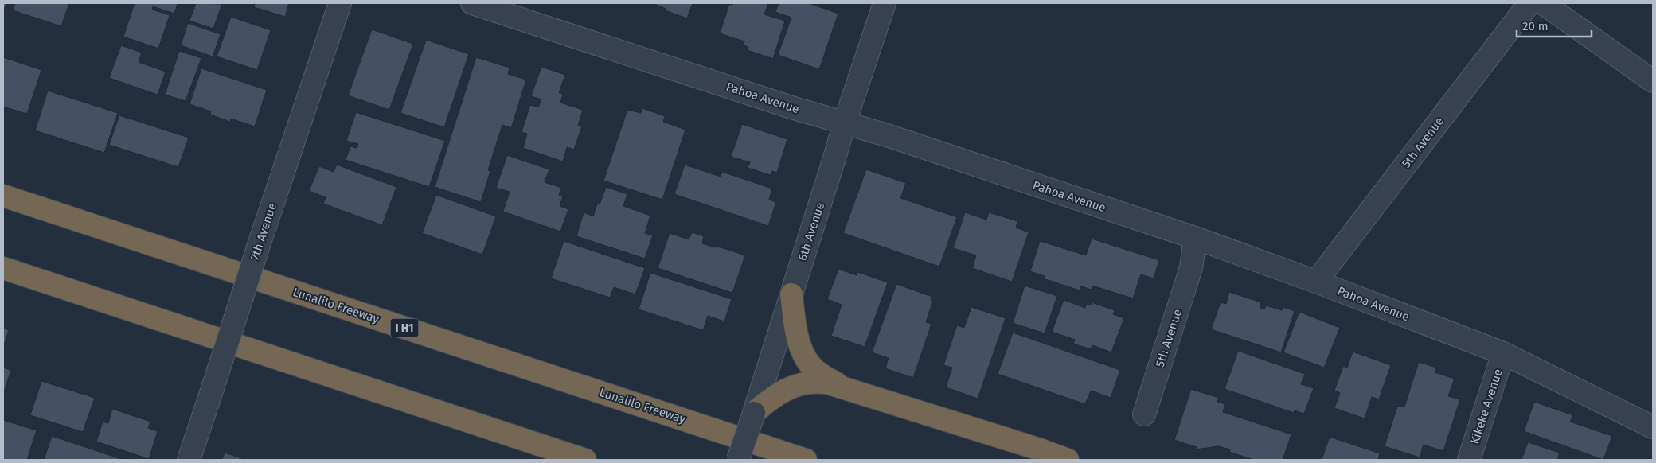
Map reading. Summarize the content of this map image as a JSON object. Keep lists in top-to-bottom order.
{
  "streets": {
    "highway": ["Lunalilo Freeway", "I H1"],
    "street": [
      "Pahoa Avenue",
      "5th Avenue",
      "7th Avenue",
      "6th Avenue",
      "Kikeke Avenue"
    ]
  },
  "crossings": [
    ["Pahoa Avenue", "5th Avenue"],
    ["Pahoa Avenue", "6th Avenue"],
    ["Pahoa Avenue", "Kikeke Avenue"]
  ],
  "scale_bar": "20 m"
}
